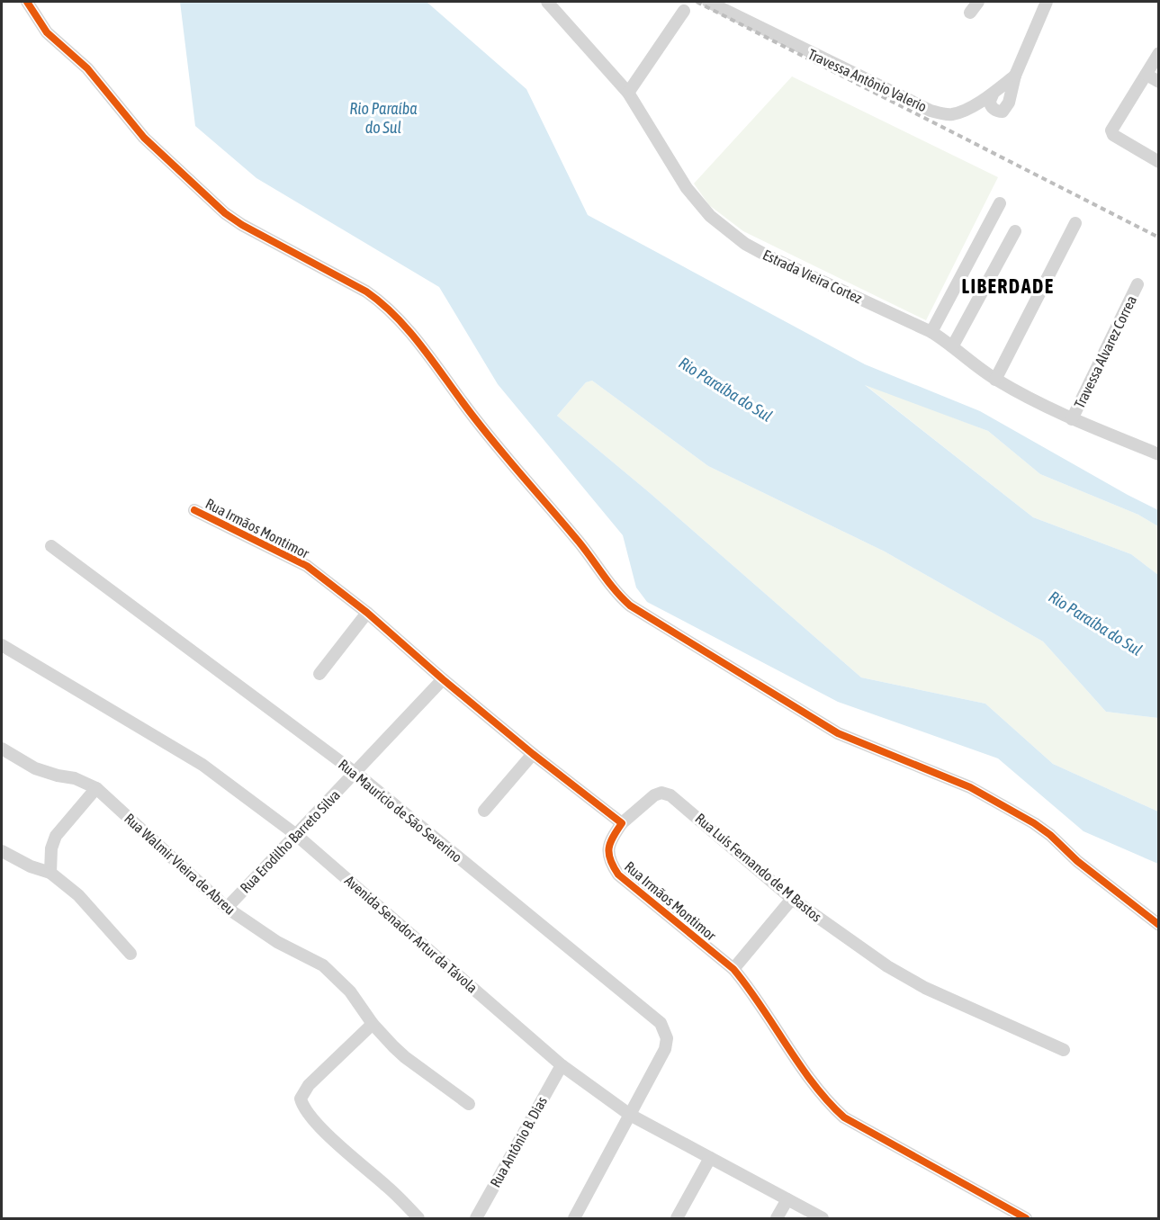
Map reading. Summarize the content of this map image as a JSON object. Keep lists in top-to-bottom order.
{
  "streets": {
    "street": [
      "Travessa Antônio Valerio",
      "Estrada Vieira Cortez",
      "Travessa Alvarez Correa",
      "Rua Irmãos Montimor",
      "Rua Maurício de São Severino",
      "Rua Erodilho Barreto Silva",
      "Rua Walmir Vieira de Abreu",
      "Rua Luís Fernando de M Bastos",
      "Avenida Senador Artur da Távola",
      "Rua Antônio B. Dias"
    ]
  },
  "crossings": [
    ["Estrada Vieira Cortez", "Travessa Alvarez Correa"],
    ["Rua Irmãos Montimor", "Rua Erodilho Barreto Silva"],
    ["Rua Irmãos Montimor", "Rua Luís Fernando de M Bastos"],
    ["Rua Maurício de São Severino", "Rua Erodilho Barreto Silva"],
    ["Rua Maurício de São Severino", "Avenida Senador Artur da Távola"],
    ["Rua Erodilho Barreto Silva", "Rua Walmir Vieira de Abreu"],
    ["Rua Erodilho Barreto Silva", "Avenida Senador Artur da Távola"],
    ["Avenida Senador Artur da Távola", "Rua Antônio B. Dias"]
  ],
  "districts": ["LIBERDADE"],
  "water": ["Rio Paraíba do Sul"]
}
